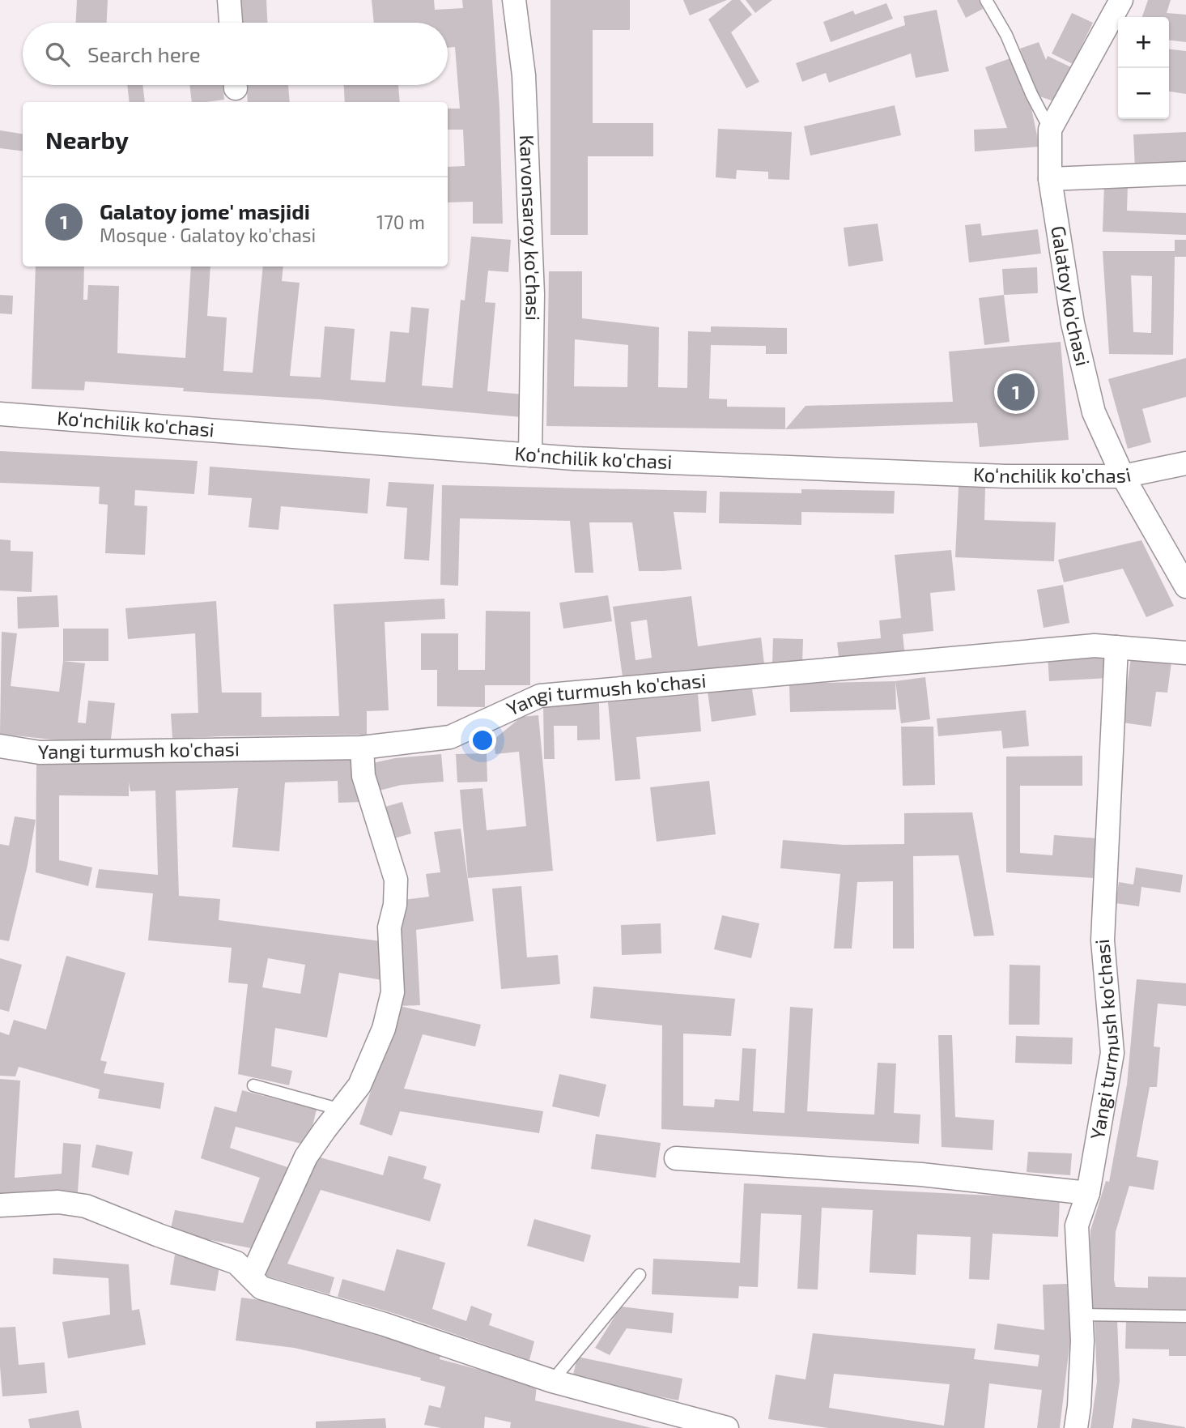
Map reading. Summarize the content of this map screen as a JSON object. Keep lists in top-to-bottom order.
{
  "streets": {
    "street": [
      "Karvonsaroy ko'chasi",
      "Galatoy ko'chasi",
      "Ko‘nchilik ko'chasi",
      "Yangi turmush ko'chasi"
    ]
  },
  "crossings": [
    ["Karvonsaroy ko'chasi", "Ko‘nchilik ko'chasi"],
    ["Galatoy ko'chasi", "Ko‘nchilik ko'chasi"]
  ],
  "page": {
    "map_buttons": ["+", "−"],
    "search": "Search here",
    "heading": "Nearby",
    "list": [
      {
        "mark": "1",
        "name": "Galatoy jome' masjidi",
        "note": "Mosque · Galatoy ko'chasi",
        "value": "170 m"
      }
    ],
    "pins": "1"
  }
}
